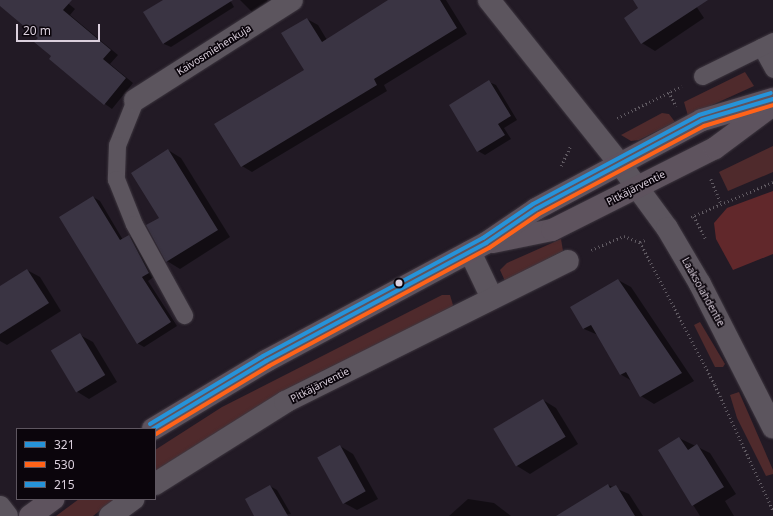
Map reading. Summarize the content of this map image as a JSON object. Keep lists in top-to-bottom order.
{
  "streets": {
    "main road": ["Pitkäjärventie"],
    "street": ["Kaivosmiehenkuja", "Laaksolahdentie"]
  },
  "crossings": [
    ["Pitkäjärventie", "Laaksolahdentie"]
  ],
  "lines": ["transit line 215", "transit line 321", "transit line 530"],
  "legend": ["321", "530", "215"],
  "scale_bar": "20 m"
}
